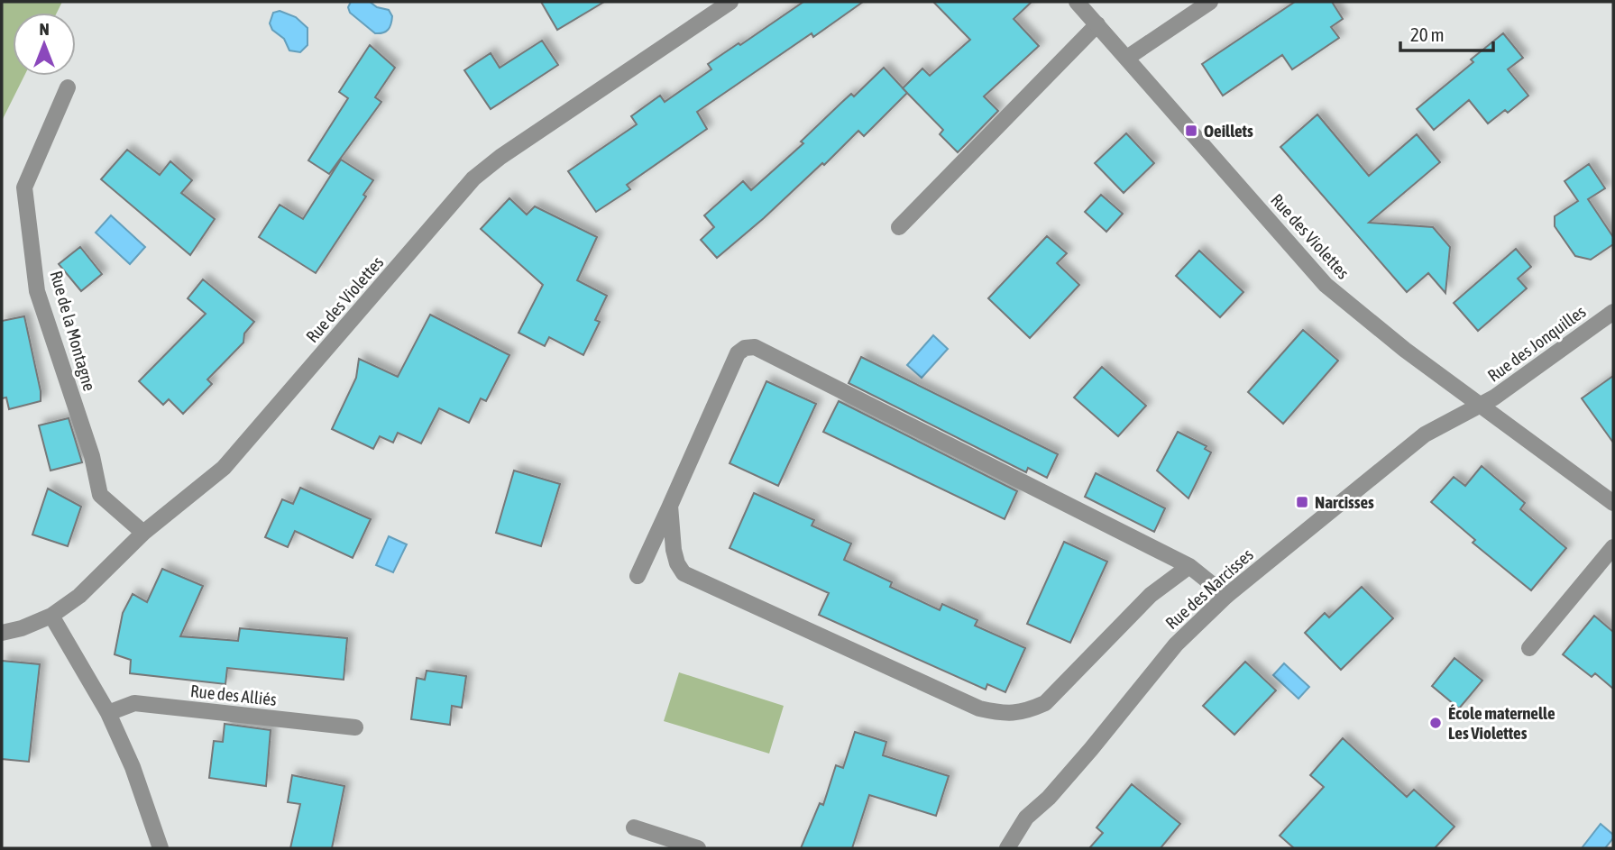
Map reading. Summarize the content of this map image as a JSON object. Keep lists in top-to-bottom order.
{
  "streets": {
    "street": [
      "Rue des Violettes",
      "Rue de la Montagne",
      "Rue des Jonquilles",
      "Rue des Narcisses",
      "Rue des Alliés"
    ]
  },
  "crossings": [
    ["Rue des Violettes", "Rue de la Montagne"],
    ["Rue des Violettes", "Rue des Jonquilles"],
    ["Rue des Violettes", "Rue des Narcisses"],
    ["Rue des Jonquilles", "Rue des Narcisses"]
  ],
  "places": {
    "transit": ["Oeillets", "Narcisses"],
    "other": ["École maternelle Les Violettes"]
  },
  "scale_bar": "20 m",
  "north": "top"
}
